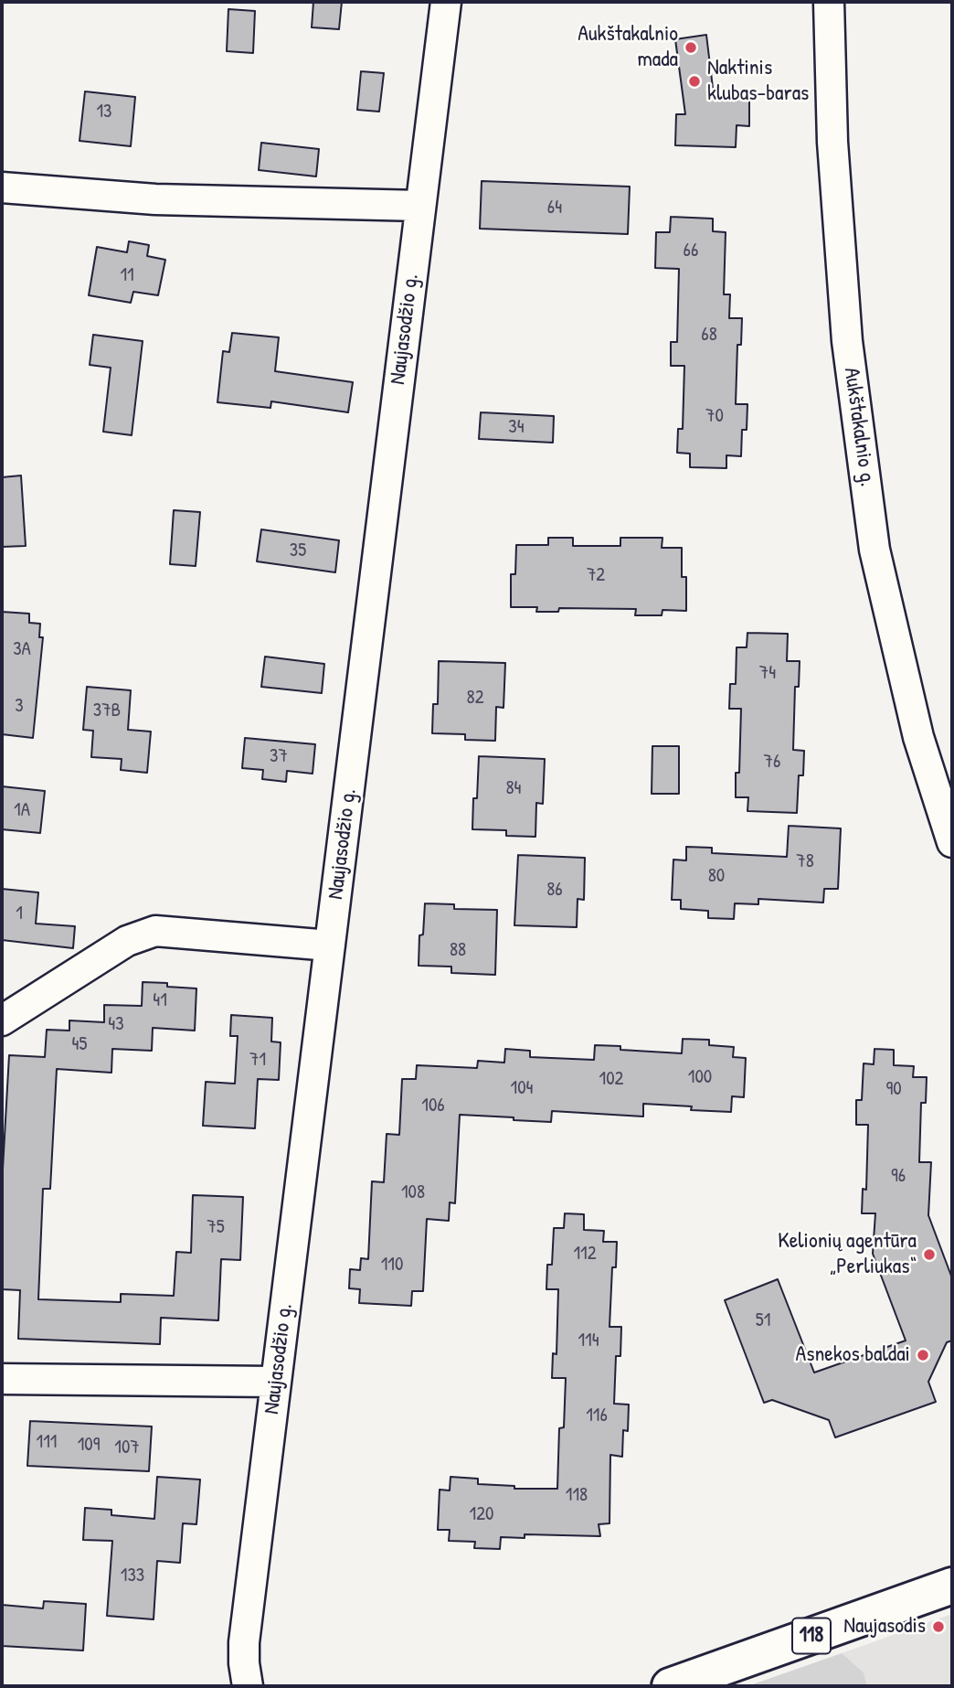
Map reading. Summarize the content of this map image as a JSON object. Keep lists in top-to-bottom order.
{
  "streets": {
    "main road": ["118"],
    "street": ["Naujasodžio g.", "Aukštakalnio g."]
  },
  "places": [
    "Aukštakalnio mada",
    "Naktinis klubas-baras",
    "Kelionių agentūra „Perliukas“",
    "Asnekos baldai",
    "Naujasodis"
  ],
  "house_numbers": [
    "13",
    "64",
    "66",
    "11",
    "68",
    "70",
    "34",
    "35",
    "72",
    "3A",
    "74",
    "82",
    "3",
    "37B",
    "37",
    "76",
    "84",
    "1A",
    "78",
    "80",
    "86",
    "1",
    "88",
    "41",
    "43",
    "45",
    "71",
    "100",
    "102",
    "104",
    "90",
    "106",
    "96",
    "108",
    "75",
    "112",
    "110",
    "51",
    "114",
    "116",
    "111",
    "109",
    "107",
    "118",
    "120",
    "133"
  ]
}
